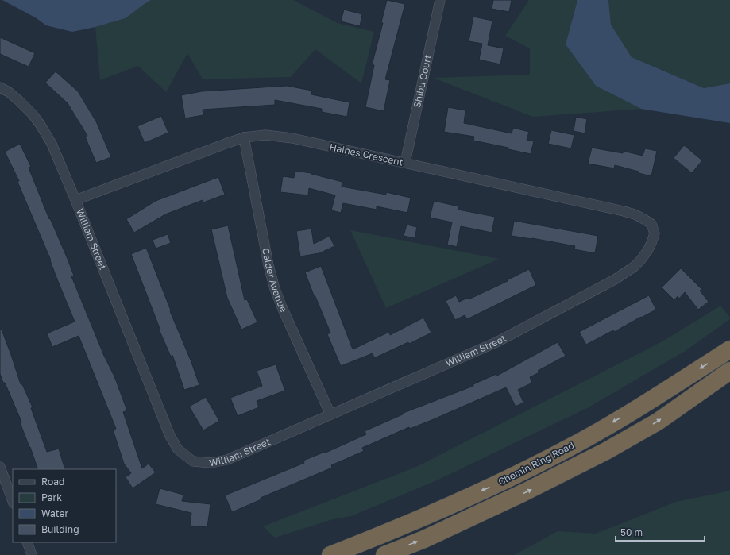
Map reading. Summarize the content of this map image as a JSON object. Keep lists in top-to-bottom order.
{
  "streets": {
    "highway": ["Chemin Ring Road"],
    "street": [
      "Shibu Court",
      "Haines Crescent",
      "William Street",
      "Calder Avenue"
    ]
  },
  "crossings": [
    ["Shibu Court", "Haines Crescent"],
    ["Haines Crescent", "William Street"],
    ["Haines Crescent", "Calder Avenue"],
    ["William Street", "Calder Avenue"]
  ],
  "legend": [
    "Road",
    "Park",
    "Water",
    "Building"
  ],
  "scale_bar": "50 m"
}
